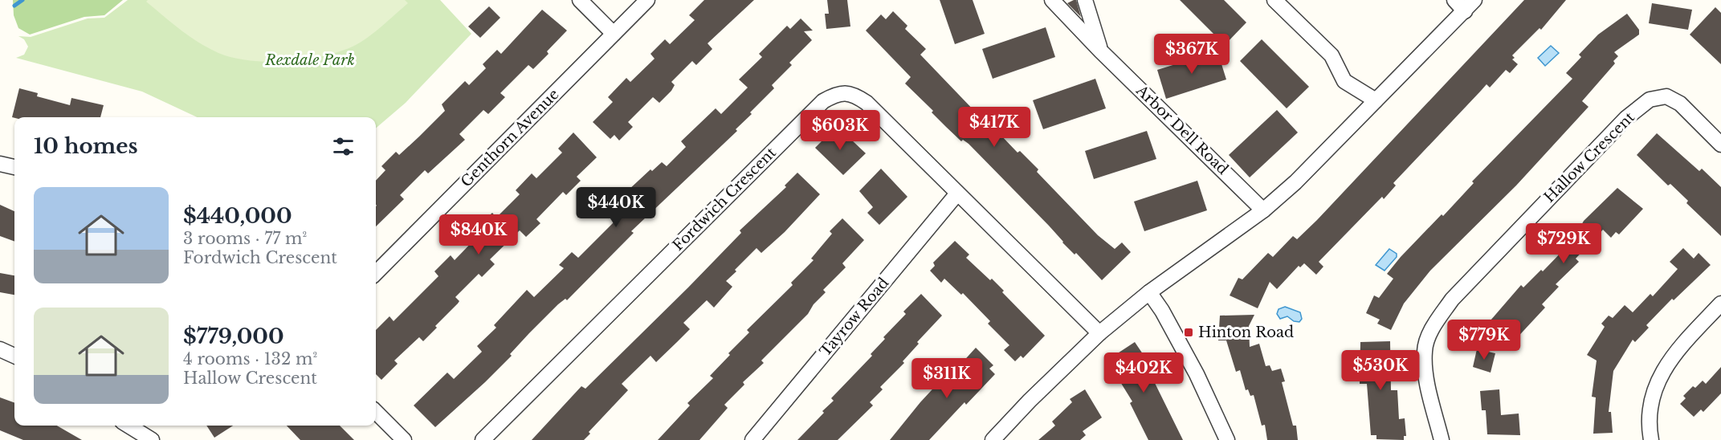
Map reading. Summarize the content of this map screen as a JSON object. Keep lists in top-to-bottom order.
{
  "streets": {
    "street": [
      "Arbor Dell Road",
      "Genthorn Avenue",
      "Hallow Crescent",
      "Fordwich Crescent",
      "Tayrow Road"
    ]
  },
  "crossings": [
    ["Fordwich Crescent", "Tayrow Road"]
  ],
  "parks": ["Rexdale Park"],
  "places": {
    "transit": ["Hinton Road"]
  },
  "page": {
    "price": [
      "$367K",
      "$417K",
      "$603K",
      "$440K",
      "$840K",
      "$729K",
      "$779K",
      "$530K",
      "$402K",
      "$311K"
    ],
    "heading": "10 homes",
    "list": [
      {
        "name": "$440,000",
        "note": "3 rooms · 77 m² · Fordwich Crescent"
      },
      {
        "name": "$779,000",
        "note": "4 rooms · 132 m² · Hallow Crescent"
      }
    ]
  }
}
